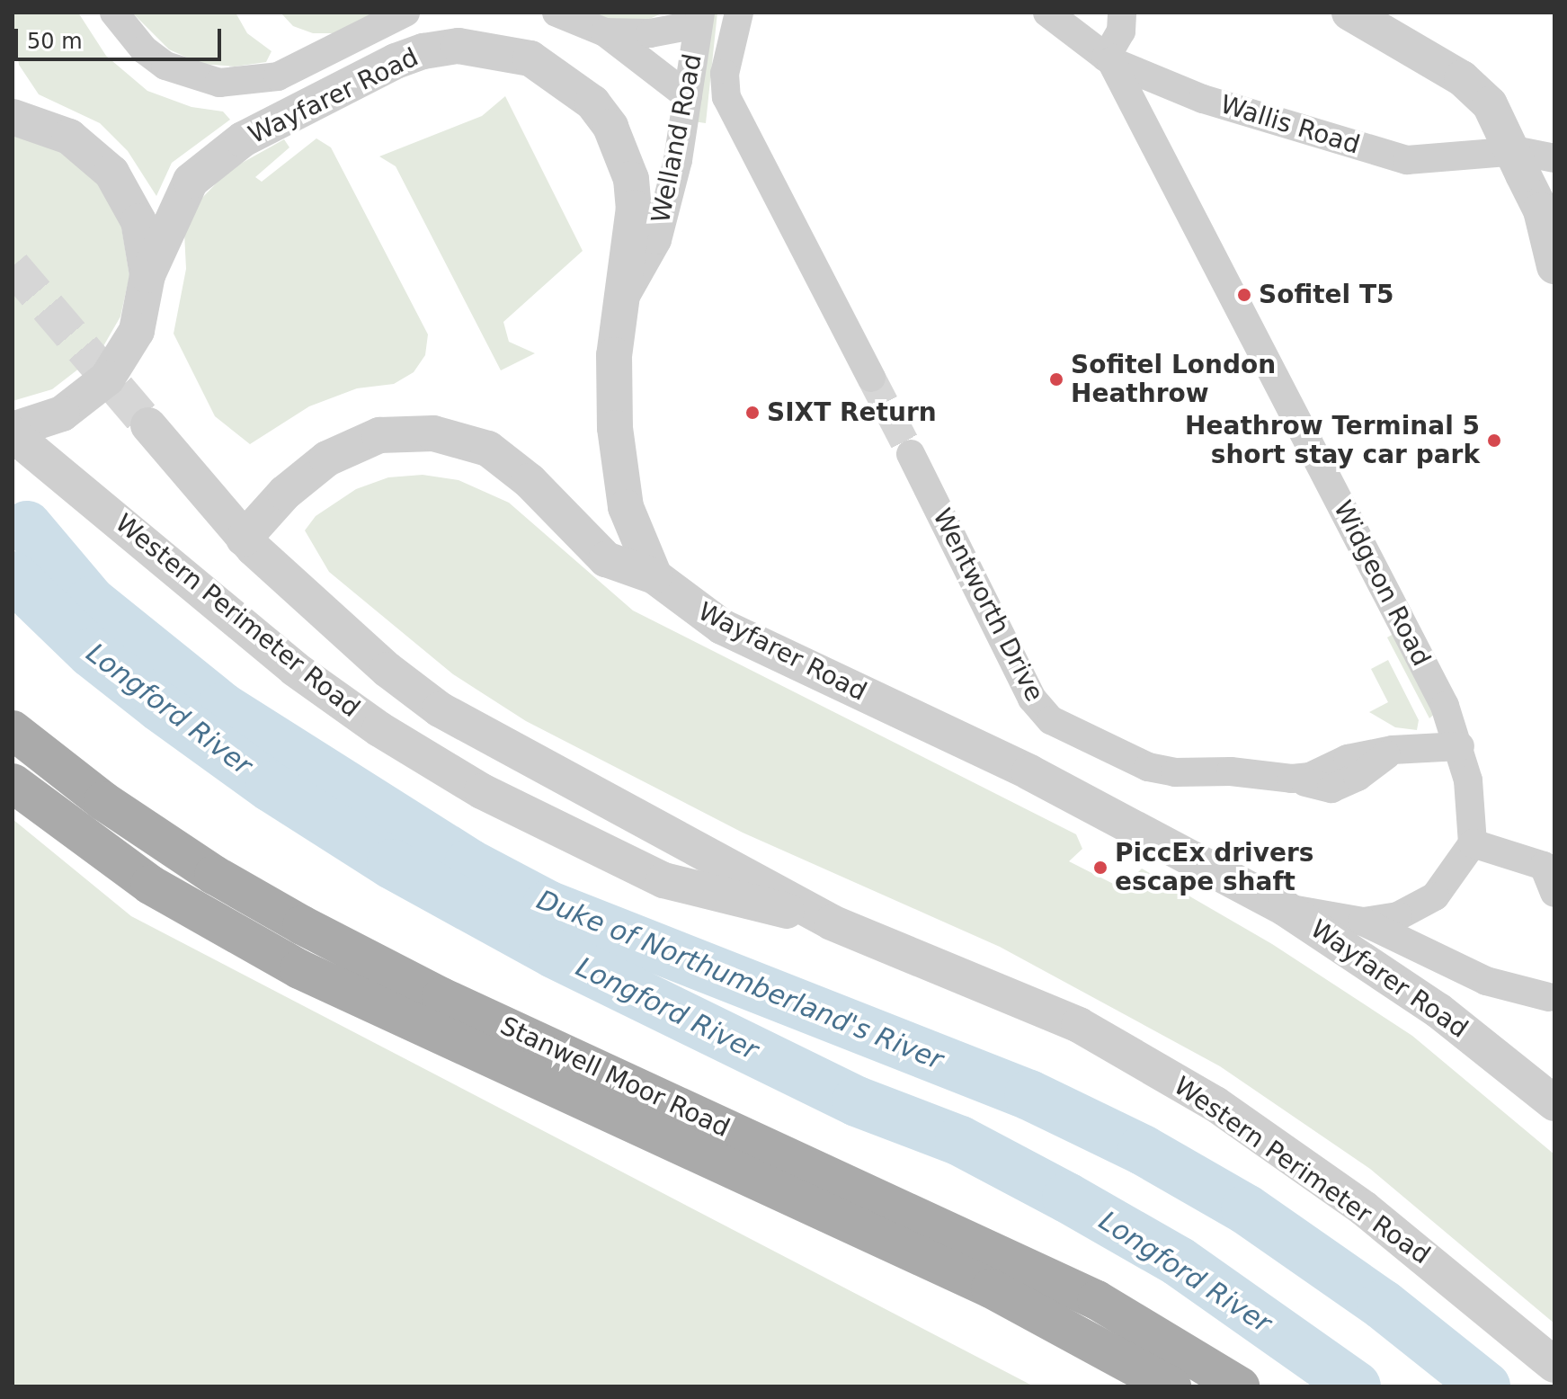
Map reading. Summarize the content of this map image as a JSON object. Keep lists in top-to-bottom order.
{
  "streets": {
    "main road": ["Stanwell Moor Road"],
    "street": [
      "Wayfarer Road",
      "Wallis Road",
      "Welland Road",
      "Widgeon Road",
      "Wentworth Drive",
      "Western Perimeter Road"
    ]
  },
  "crossings": [
    ["Wayfarer Road", "Welland Road"],
    ["Wallis Road", "Widgeon Road"],
    ["Widgeon Road", "Wentworth Drive"]
  ],
  "water": ["Longford River", "Duke of Northumberland's River"],
  "places": [
    "Sofitel T5",
    "Sofitel London Heathrow",
    "SIXT Return",
    "Heathrow Terminal 5 short stay car park",
    "PiccEx drivers escape shaft"
  ],
  "scale_bar": "50 m"
}
